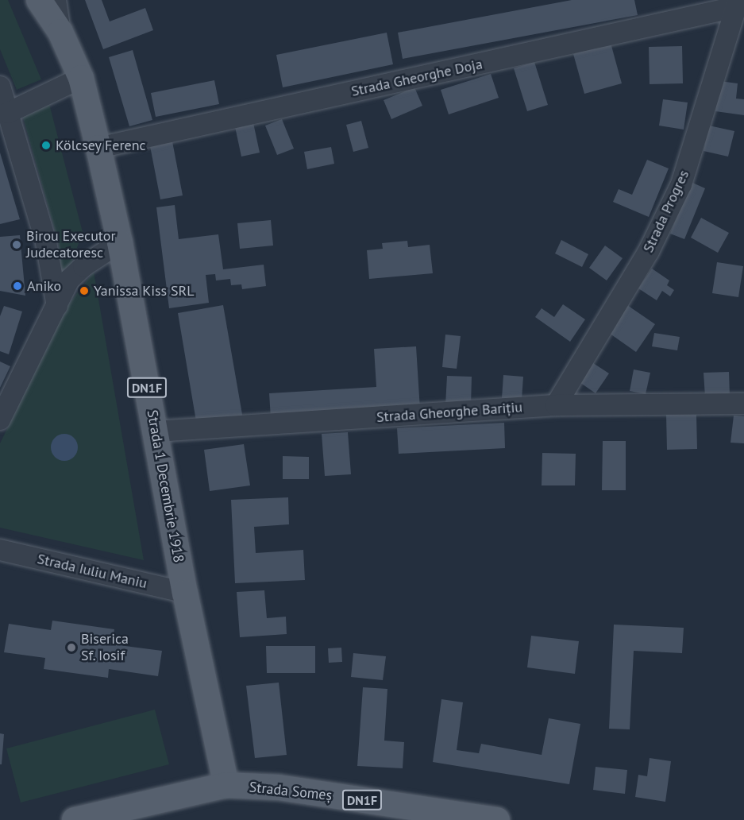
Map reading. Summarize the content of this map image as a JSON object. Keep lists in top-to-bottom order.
{
  "streets": {
    "main road": ["DN1F", "Strada 1 Decembrie 1918", "Strada Someș"],
    "street": [
      "Strada Gheorghe Doja",
      "Strada Progres",
      "Strada Gheorghe Barițiu",
      "Strada Iuliu Maniu"
    ]
  },
  "crossings": [
    ["Strada Gheorghe Doja", "Strada Progres"],
    ["Strada Gheorghe Doja", "Strada 1 Decembrie 1918"],
    ["Strada Progres", "Strada Gheorghe Barițiu"],
    ["Strada Gheorghe Barițiu", "Strada 1 Decembrie 1918"],
    ["Strada 1 Decembrie 1918", "Strada Iuliu Maniu"],
    ["Strada 1 Decembrie 1918", "Strada Someș"]
  ],
  "places": [
    "Kölcsey Ferenc",
    "Birou Executor Judecatoresc",
    "Aniko",
    "Yanissa Kiss SRL",
    "Biserica Sf. Iosif"
  ]
}
